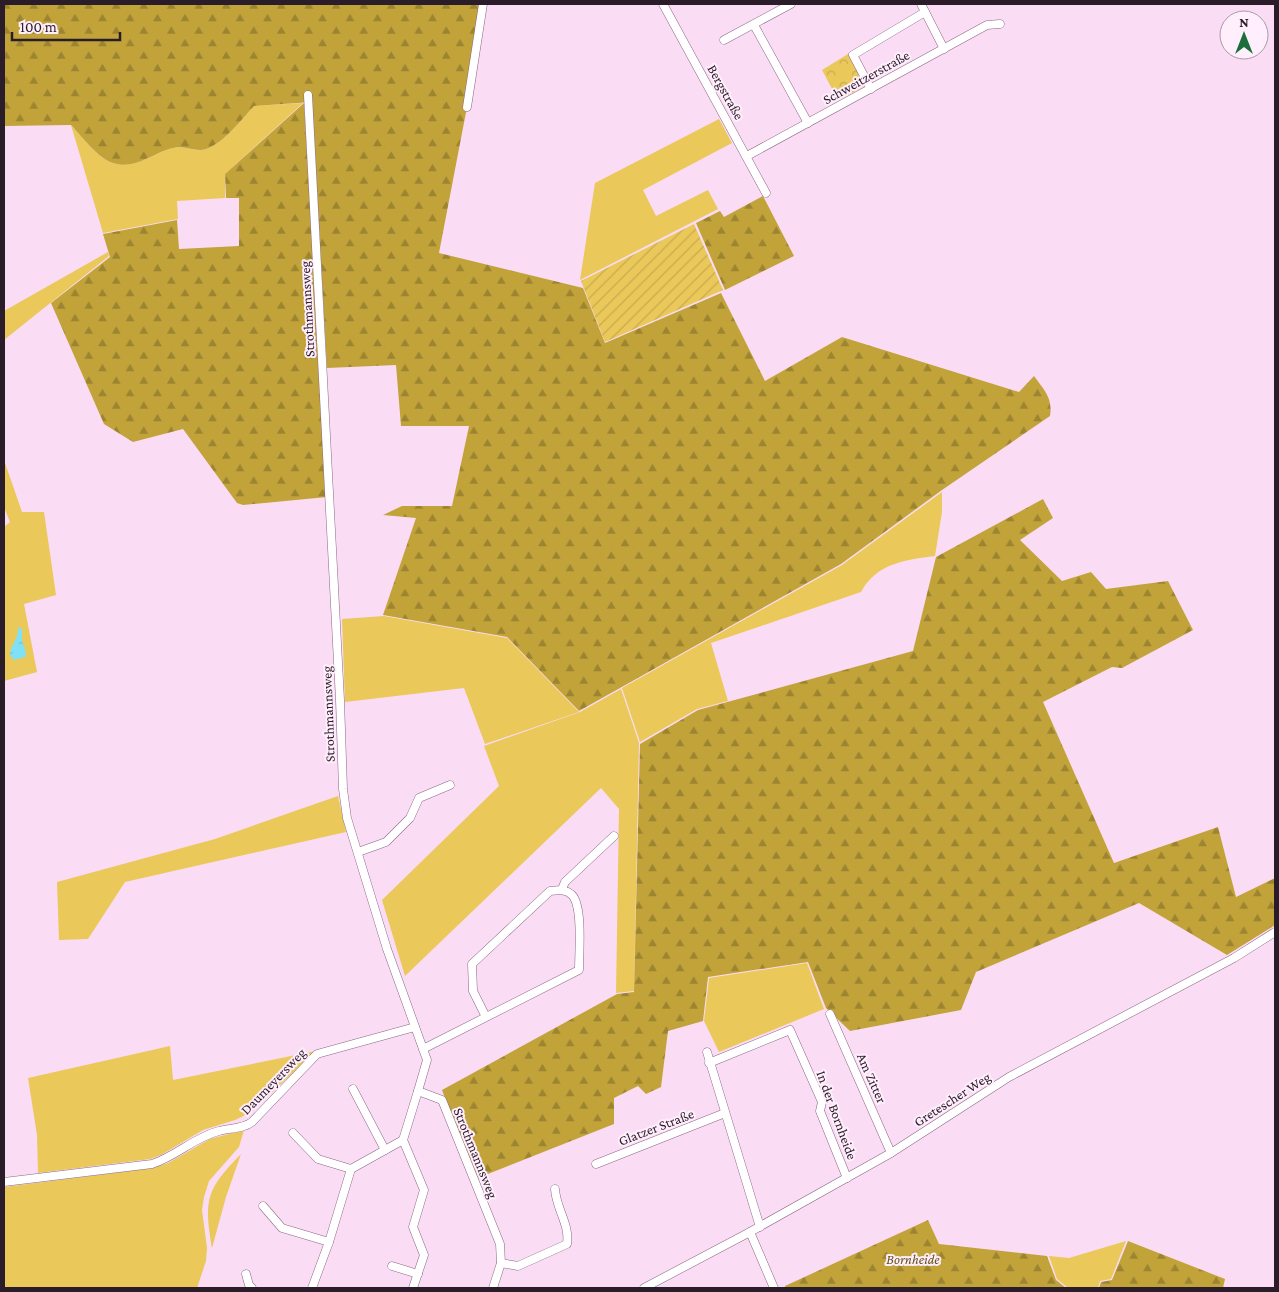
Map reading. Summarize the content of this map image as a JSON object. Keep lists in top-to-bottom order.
{
  "streets": {
    "street": [
      "Schweitzerstraße",
      "Bergstraße",
      "Strothmannsweg",
      "Am Zitter",
      "Daumeyersweg",
      "Gretescher Weg",
      "In der Bornheide",
      "Glatzer Straße"
    ]
  },
  "crossings": [
    ["Schweitzerstraße", "Bergstraße"],
    ["Strothmannsweg", "Daumeyersweg"],
    ["Am Zitter", "Gretescher Weg"],
    ["Gretescher Weg", "In der Bornheide"]
  ],
  "parks": ["Bornheide"],
  "scale_bar": "100 m",
  "north": "top"
}
